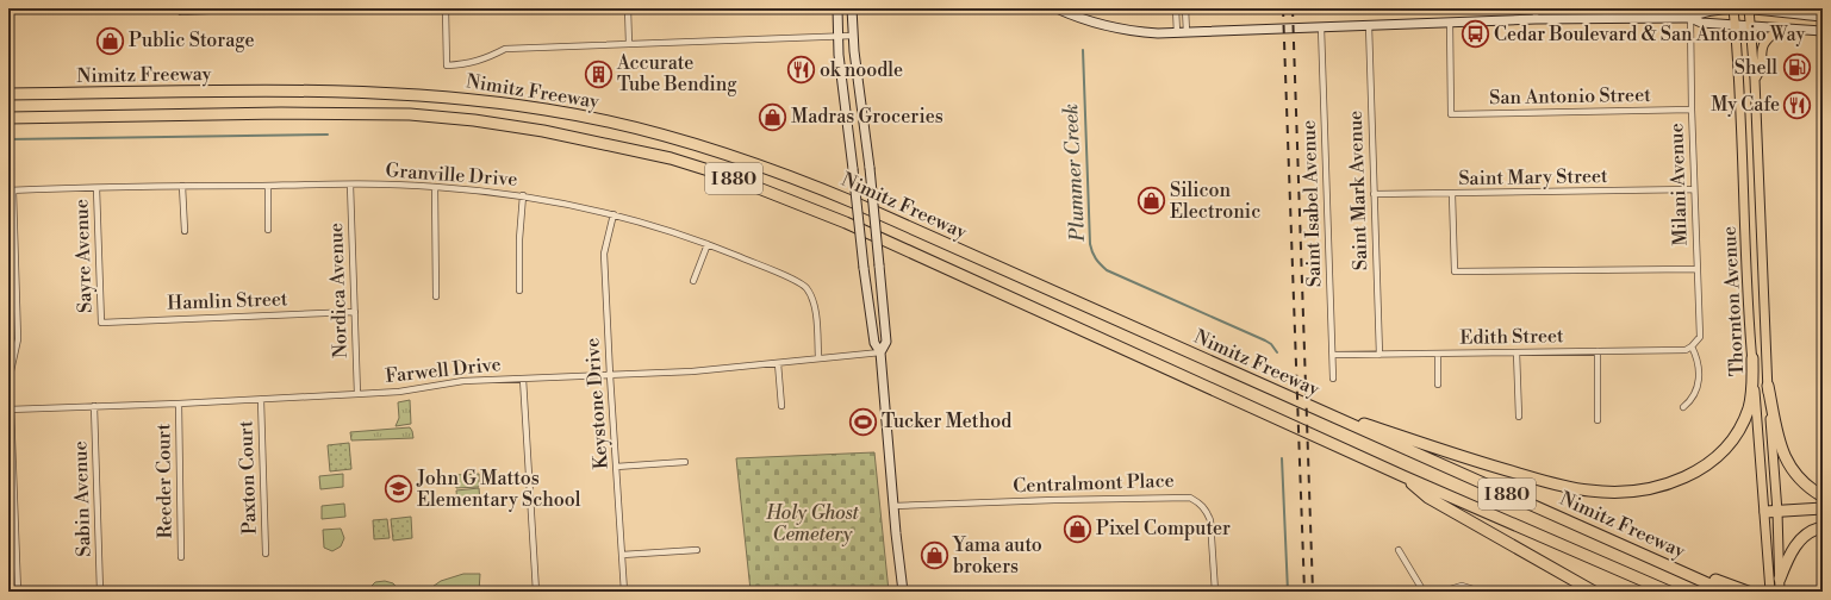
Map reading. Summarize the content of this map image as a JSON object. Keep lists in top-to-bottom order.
{
  "streets": {
    "highway": ["Nimitz Freeway", "I 880"],
    "main road": ["Thornton Avenue"],
    "street": [
      "San Antonio Street",
      "Granville Drive",
      "Saint Mary Street",
      "Milani Avenue",
      "Saint Mark Avenue",
      "Saint Isabel Avenue",
      "Sayre Avenue",
      "Nordica Avenue",
      "Hamlin Street",
      "Edith Street",
      "Farwell Drive",
      "Keystone Drive",
      "Paxton Court",
      "Reeder Court",
      "Centralmont Place",
      "Sabin Avenue"
    ]
  },
  "crossings": [
    ["San Antonio Street", "Milani Avenue"],
    ["Granville Drive", "Sayre Avenue"],
    ["Granville Drive", "Nordica Avenue"],
    ["Granville Drive", "Farwell Drive"],
    ["Granville Drive", "Keystone Drive"],
    ["Saint Mary Street", "Milani Avenue"],
    ["Saint Mary Street", "Saint Mark Avenue"],
    ["Milani Avenue", "Edith Street"],
    ["Saint Mark Avenue", "Edith Street"],
    ["Saint Isabel Avenue", "Edith Street"],
    ["Sayre Avenue", "Hamlin Street"],
    ["Nordica Avenue", "Hamlin Street"],
    ["Nordica Avenue", "Farwell Drive"],
    ["Farwell Drive", "Keystone Drive"],
    ["Farwell Drive", "Paxton Court"],
    ["Farwell Drive", "Reeder Court"],
    ["Farwell Drive", "Sabin Avenue"]
  ],
  "water": ["Plummer Creek"],
  "parks": ["Holy Ghost Cemetery"],
  "places": {
    "bus stop": ["Cedar Boulevard & San Antonio Way"],
    "shop": [
      "Public Storage",
      "Madras Groceries",
      "Silicon Electronic",
      "Pixel Computer",
      "Yama auto brokers"
    ],
    "fuel station": ["Shell"],
    "restaurant": ["ok noodle", "My Cafe"],
    "building": ["Accurate Tube Bending"],
    "sports": ["Tucker Method"],
    "school or university": ["John G Mattos Elementary School"]
  }
}
